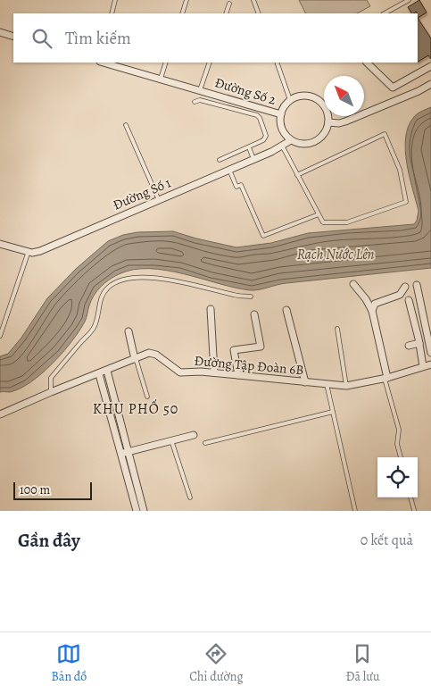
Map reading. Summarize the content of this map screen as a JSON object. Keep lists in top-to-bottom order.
{
  "streets": {
    "street": ["Đường Số 2", "Đường Số 1", "Đường Tập Đoàn 6B"]
  },
  "crossings": [
    ["Đường Số 2", "Đường Số 1"]
  ],
  "districts": ["KHU PHỐ 50"],
  "water": ["Rạch Nước Lên"],
  "scale_bar": "100 m",
  "north": "top left",
  "page": {
    "search": "Tìm kiếm",
    "scale": "100 m",
    "heading": ["Gần đây", "0 kết quả"],
    "nav": ["Bản đồ", "Chỉ đường", "Đã lưu"]
  }
}
